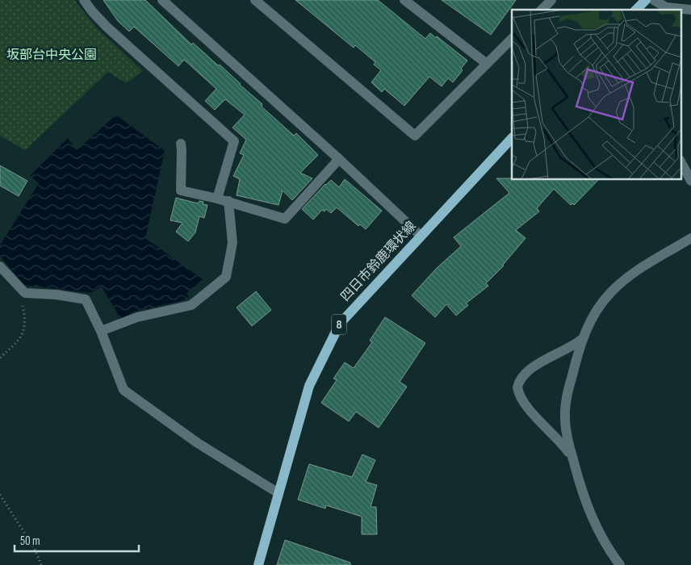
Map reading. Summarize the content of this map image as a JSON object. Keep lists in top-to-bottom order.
{
  "streets": {
    "main road": ["四日市鈴鹿環状線", "8"]
  },
  "parks": ["坂部台中央公園"],
  "scale_bar": "50 m"
}
